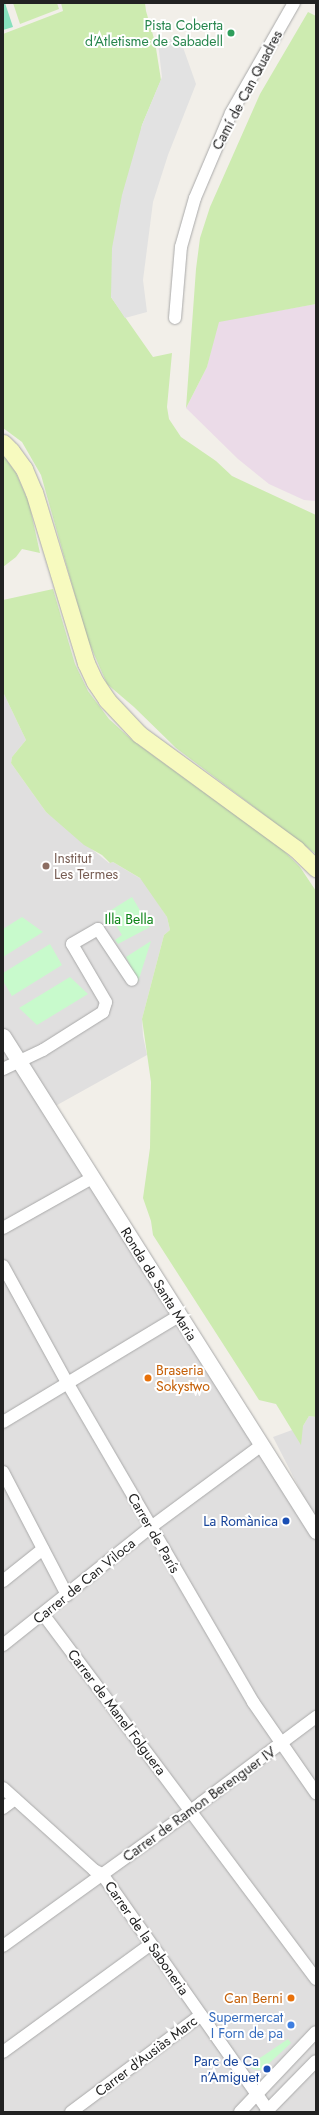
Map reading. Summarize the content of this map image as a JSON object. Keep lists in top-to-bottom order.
{
  "streets": {
    "street": [
      "Camí de Can Quadres",
      "Ronda de Santa Maria",
      "Carrer de París",
      "Carrer de Can Viloca",
      "Carrer de Manel Folguera",
      "Carrer de Ramon Berenguer IV",
      "Carrer de la Saboneria",
      "Carrer d'Ausiàs Marc"
    ]
  },
  "crossings": [
    ["Ronda de Santa Maria", "Carrer de Can Viloca"],
    ["Carrer de París", "Carrer de Can Viloca"],
    ["Carrer de París", "Carrer de Ramon Berenguer IV"],
    ["Carrer de Can Viloca", "Carrer de Manel Folguera"],
    ["Carrer de Manel Folguera", "Carrer de Ramon Berenguer IV"],
    ["Carrer de Ramon Berenguer IV", "Carrer de la Saboneria"],
    ["Carrer de la Saboneria", "Carrer d'Ausiàs Marc"]
  ],
  "parks": ["Illa Bella"],
  "places": [
    "Pista Coberta d'Atletisme de Sabadell",
    "Institut Les Termes",
    "Braseria Sokystwo",
    "La Romànica",
    "Can Berni",
    "Supermercat I Forn de pa",
    "Parc de Ca n’Amiguet"
  ]
}
